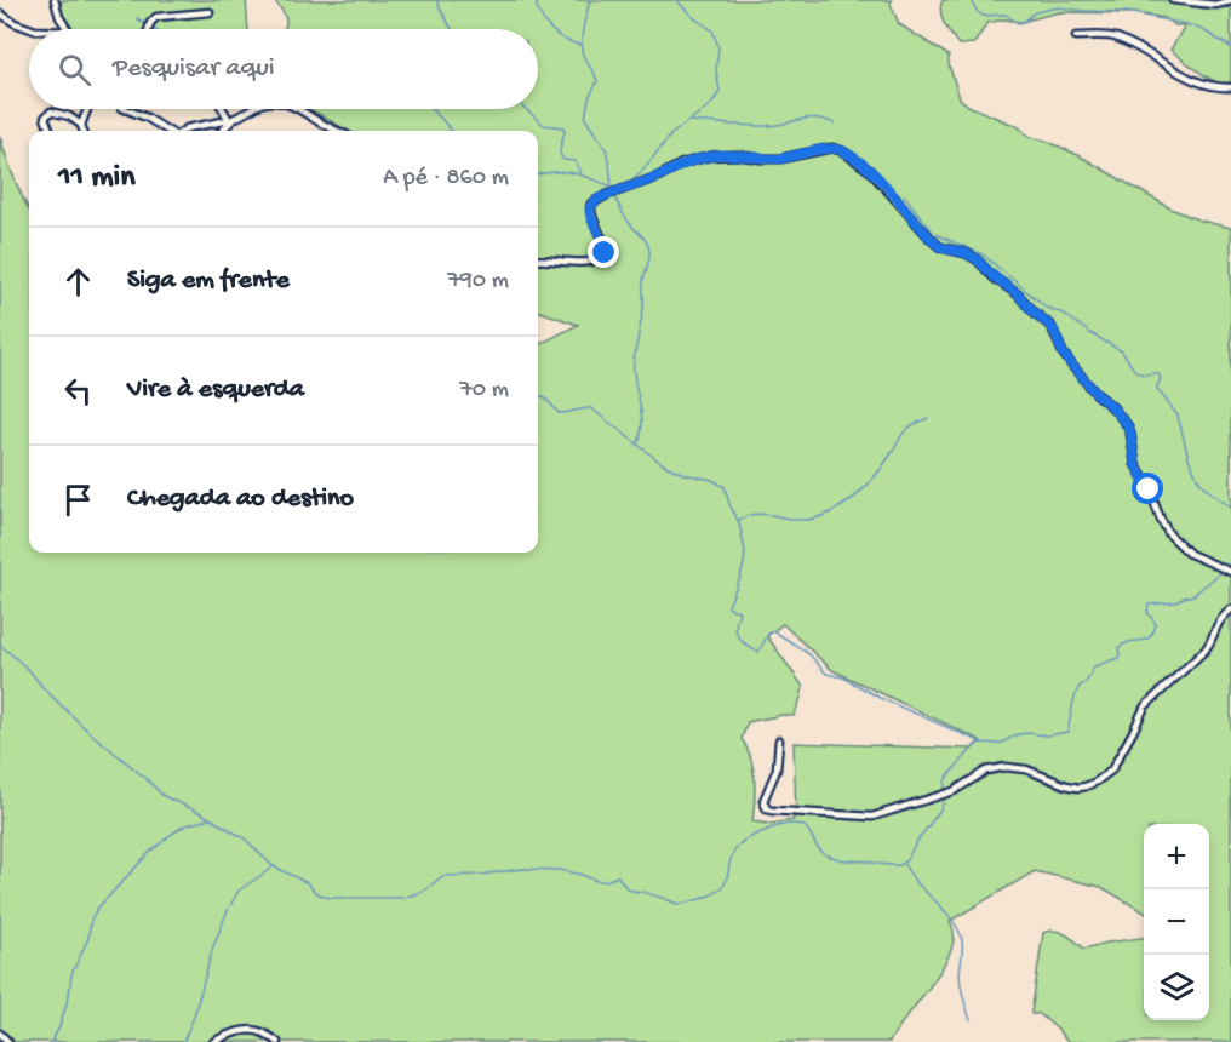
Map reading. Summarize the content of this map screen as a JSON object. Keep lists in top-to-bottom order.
{
  "page": {
    "search": "Pesquisar aqui",
    "heading": ["11 min", "A pé · 860 m"],
    "list": [
      ["Siga em frente", "790 m"],
      ["Vire à esquerda", "70 m"],
      "Chegada ao destino"
    ],
    "map_buttons": ["+", "−"]
  }
}
